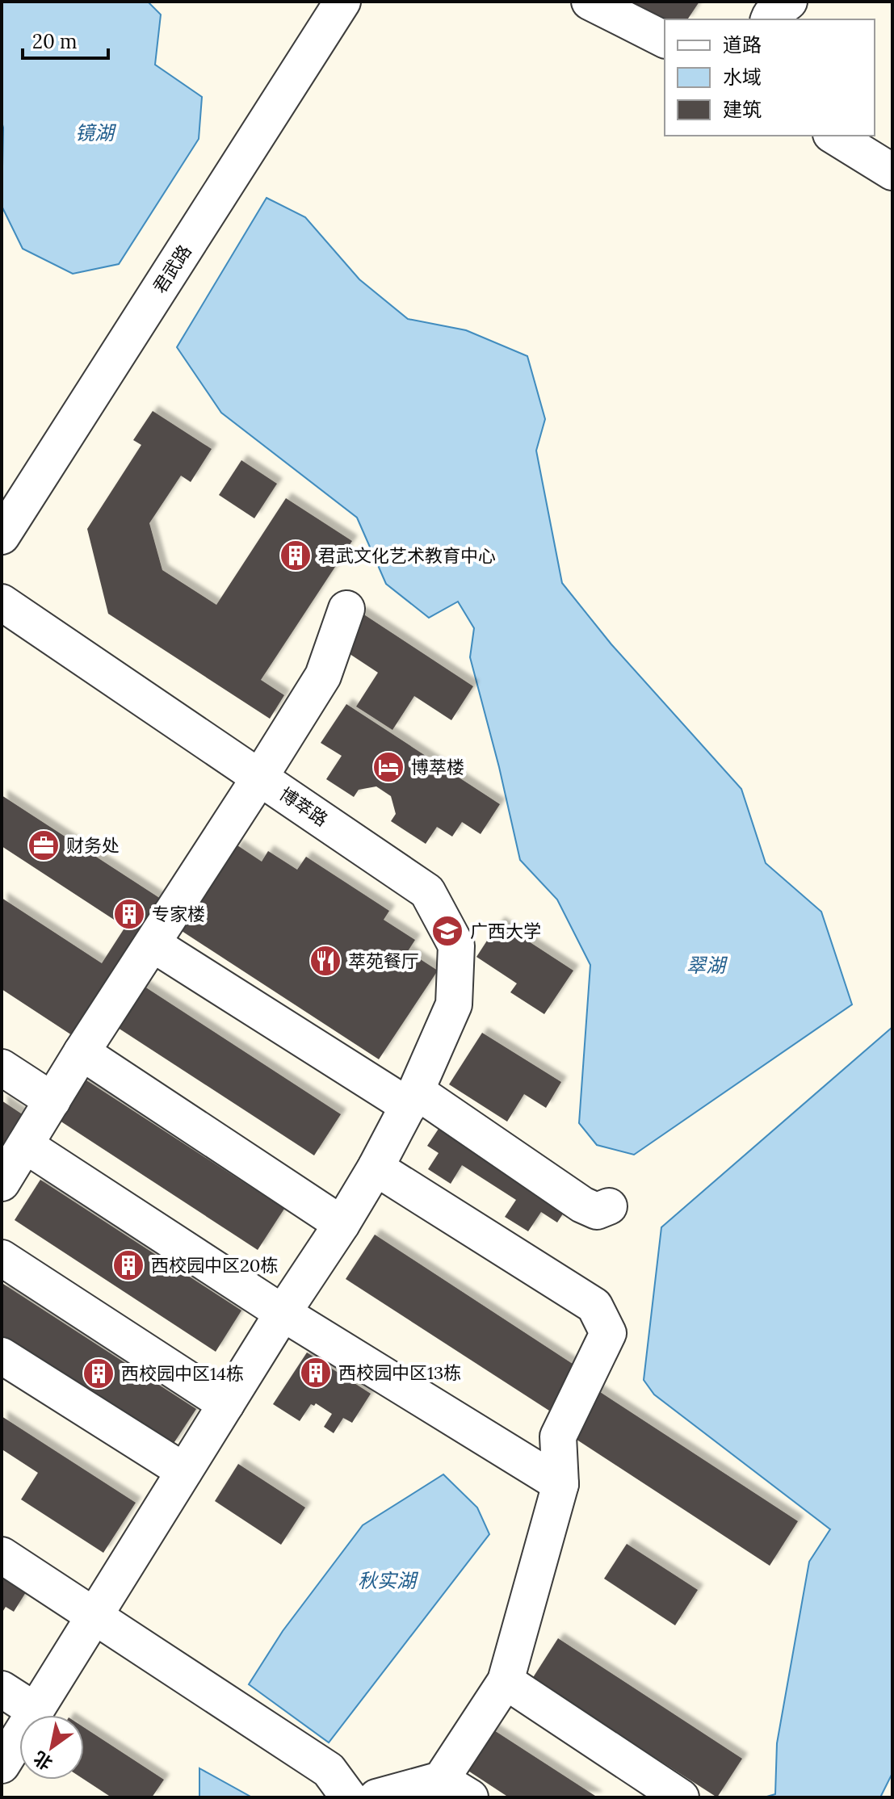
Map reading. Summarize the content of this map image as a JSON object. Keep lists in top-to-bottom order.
{
  "streets": {
    "street": ["君武路", "博萃路"]
  },
  "water": ["镜湖", "翠湖", "秋实湖"],
  "places": {
    "building": [
      "君武文化艺术教育中心",
      "专家楼",
      "西校园中区20栋",
      "西校园中区13栋",
      "西校园中区14栋"
    ],
    "hotel": ["博萃楼"],
    "office": ["财务处"],
    "school or university": ["广西大学"],
    "restaurant": ["萃苑餐厅"]
  },
  "legend": ["道路", "水域", "建筑"],
  "scale_bar": "20 m",
  "north": "bottom left"
}
